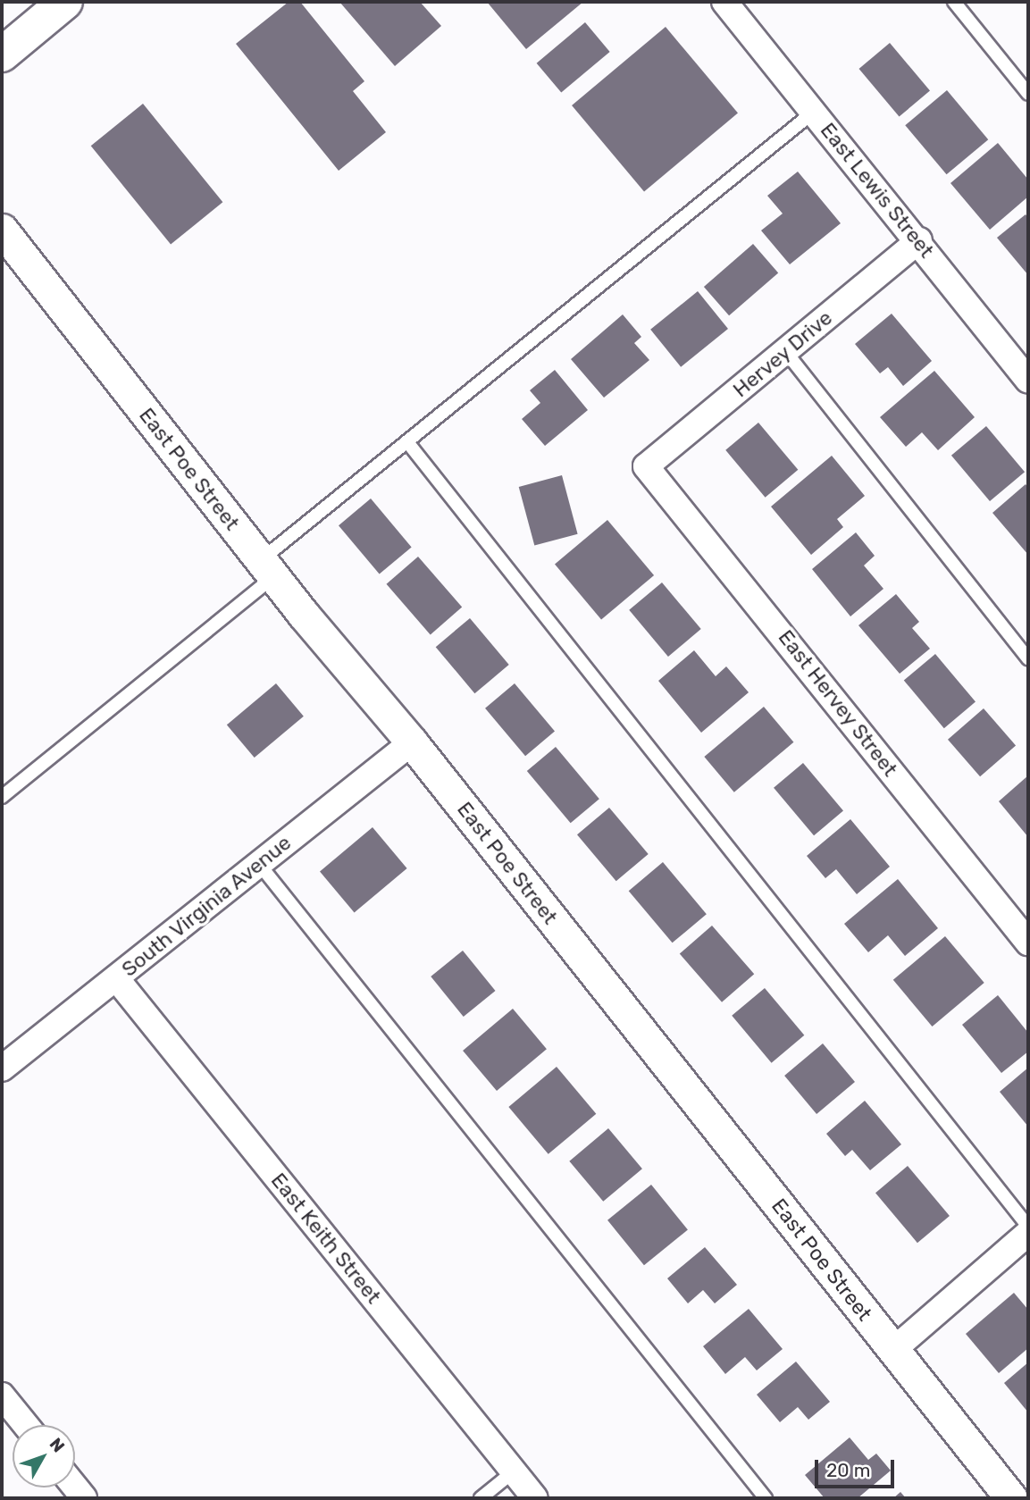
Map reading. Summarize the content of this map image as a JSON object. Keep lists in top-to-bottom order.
{
  "streets": {
    "street": [
      "East Lewis Street",
      "Hervey Drive",
      "East Poe Street",
      "East Hervey Street",
      "South Virginia Avenue",
      "East Keith Street"
    ]
  },
  "crossings": [
    ["East Lewis Street", "Hervey Drive"],
    ["Hervey Drive", "East Hervey Street"],
    ["East Poe Street", "South Virginia Avenue"],
    ["South Virginia Avenue", "East Keith Street"]
  ],
  "scale_bar": "20 m",
  "north": "top right"
}
